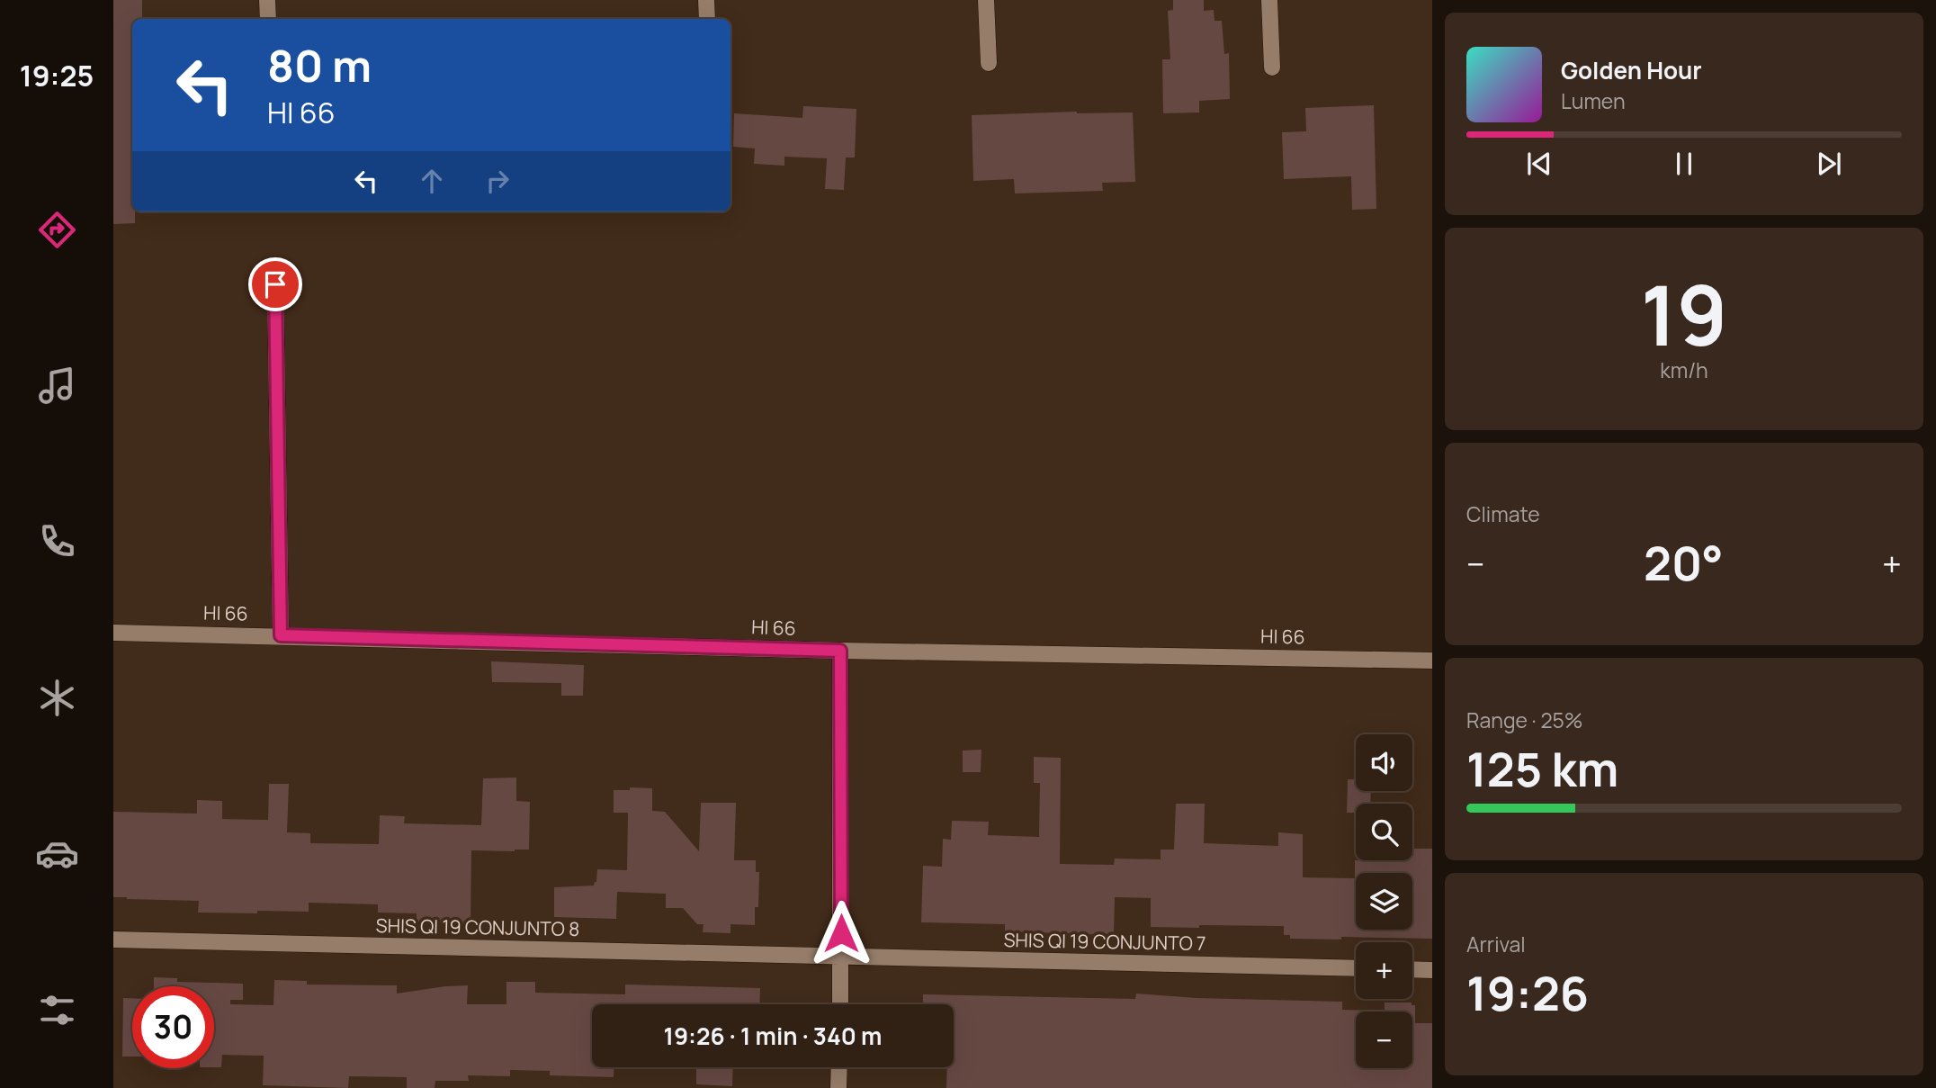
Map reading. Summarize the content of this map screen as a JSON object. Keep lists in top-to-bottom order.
{
  "streets": {
    "street": ["HI 66", "SHIS QI 19 CONJUNTO 8", "SHIS QI 19 CONJUNTO 7"]
  },
  "crossings": [
    ["SHIS QI 19 CONJUNTO 8", "SHIS QI 19 CONJUNTO 7"]
  ],
  "page": {
    "tabs": "19:25",
    "turn": ["80 m", "HI 66"],
    "song": ["Golden Hour", "Lumen"],
    "tile": [
      ["19", "km/h"],
      "Climate",
      ["Range · 25%", "125 km"],
      ["Arrival", "19:26"]
    ],
    "heat": ["−", "20°", "+"],
    "map_buttons": ["+", "−"],
    "limit": "30",
    "trip": "19:26 · 1 min · 340 m"
  }
}
